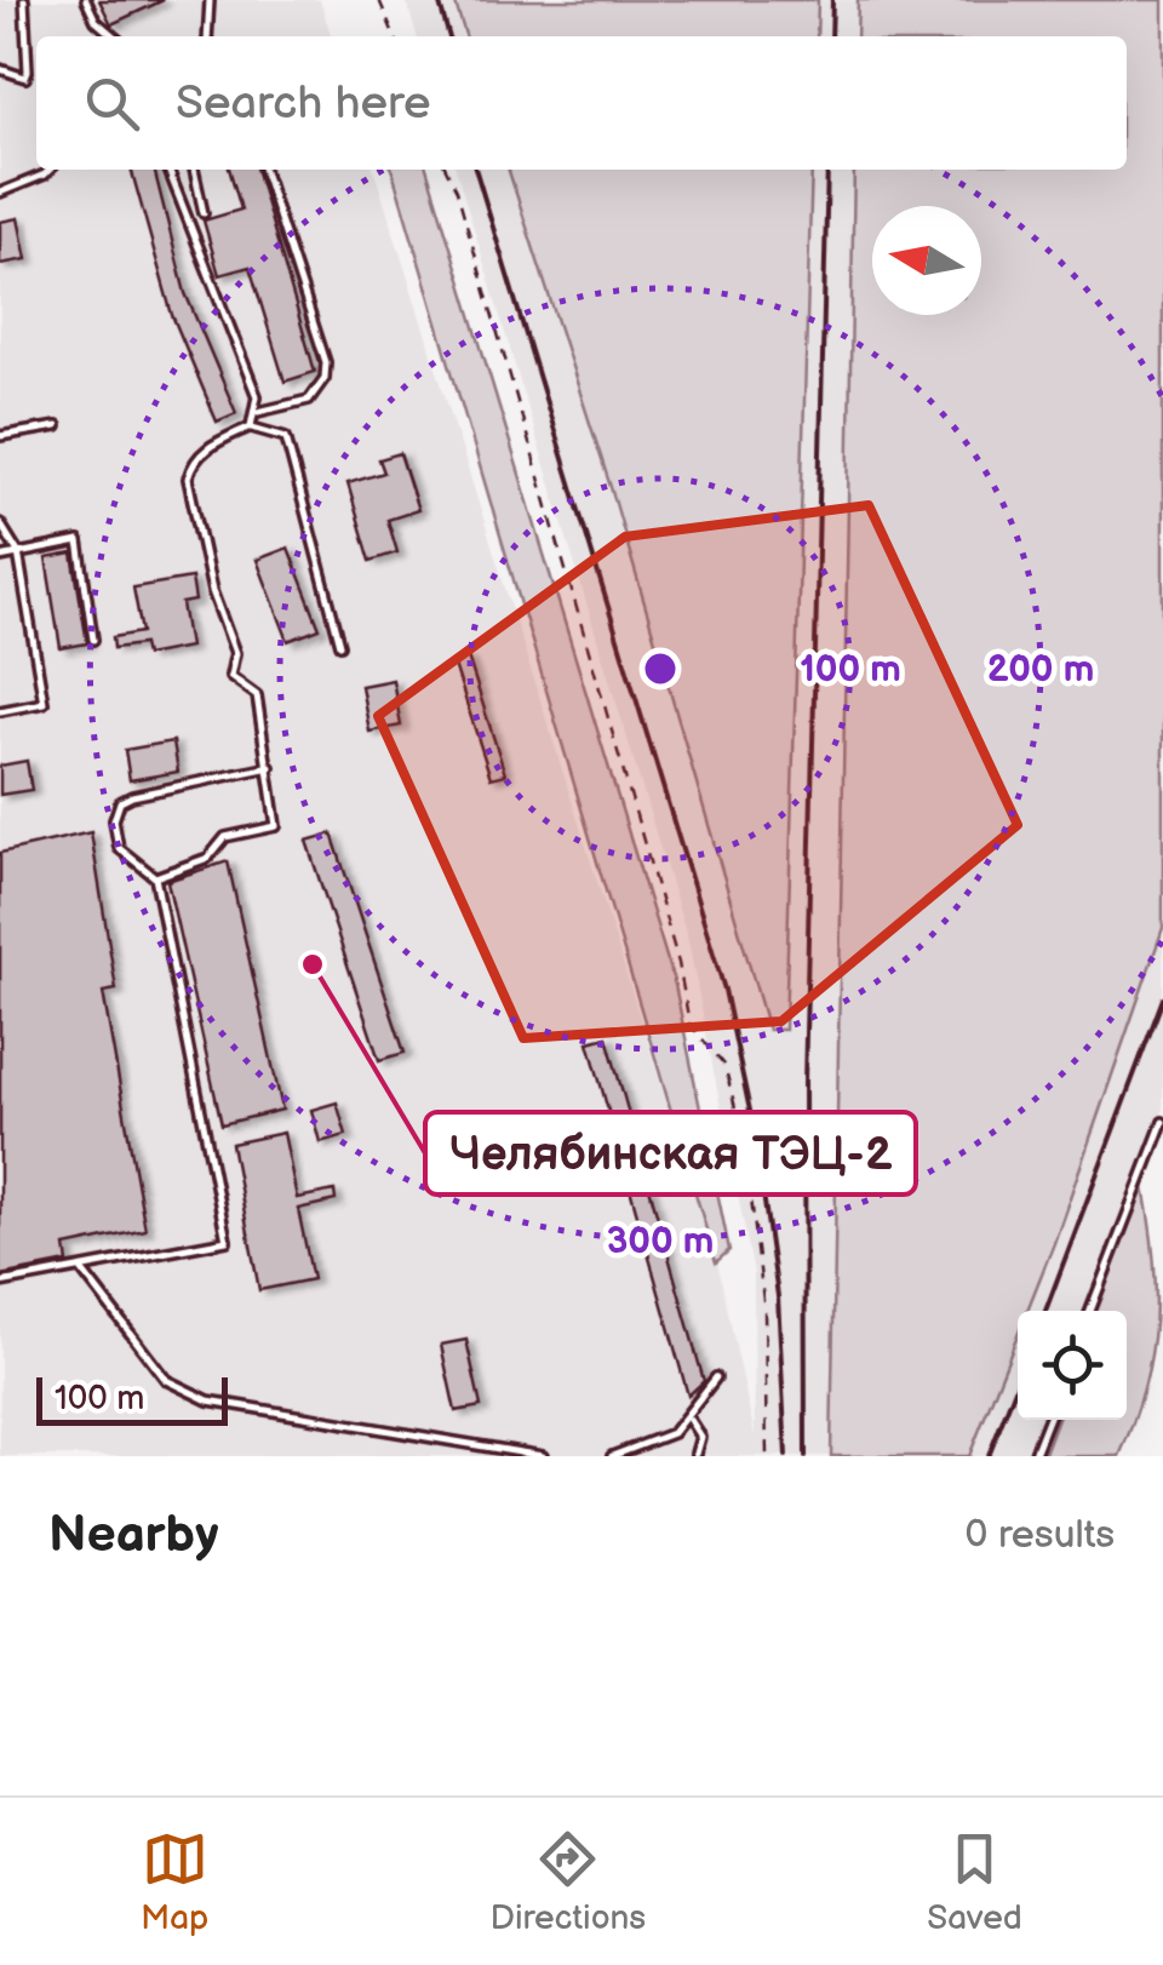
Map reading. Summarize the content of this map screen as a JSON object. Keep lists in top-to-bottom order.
{
  "places": ["Челябинская ТЭЦ-2"],
  "scale_bar": "100 m",
  "north": "left",
  "page": {
    "search": "Search here",
    "scale": "100 m",
    "heading": ["Nearby", "0 results"],
    "nav": ["Map", "Directions", "Saved"]
  },
  "rings": ["100 m", "200 m", "300 m"]
}
